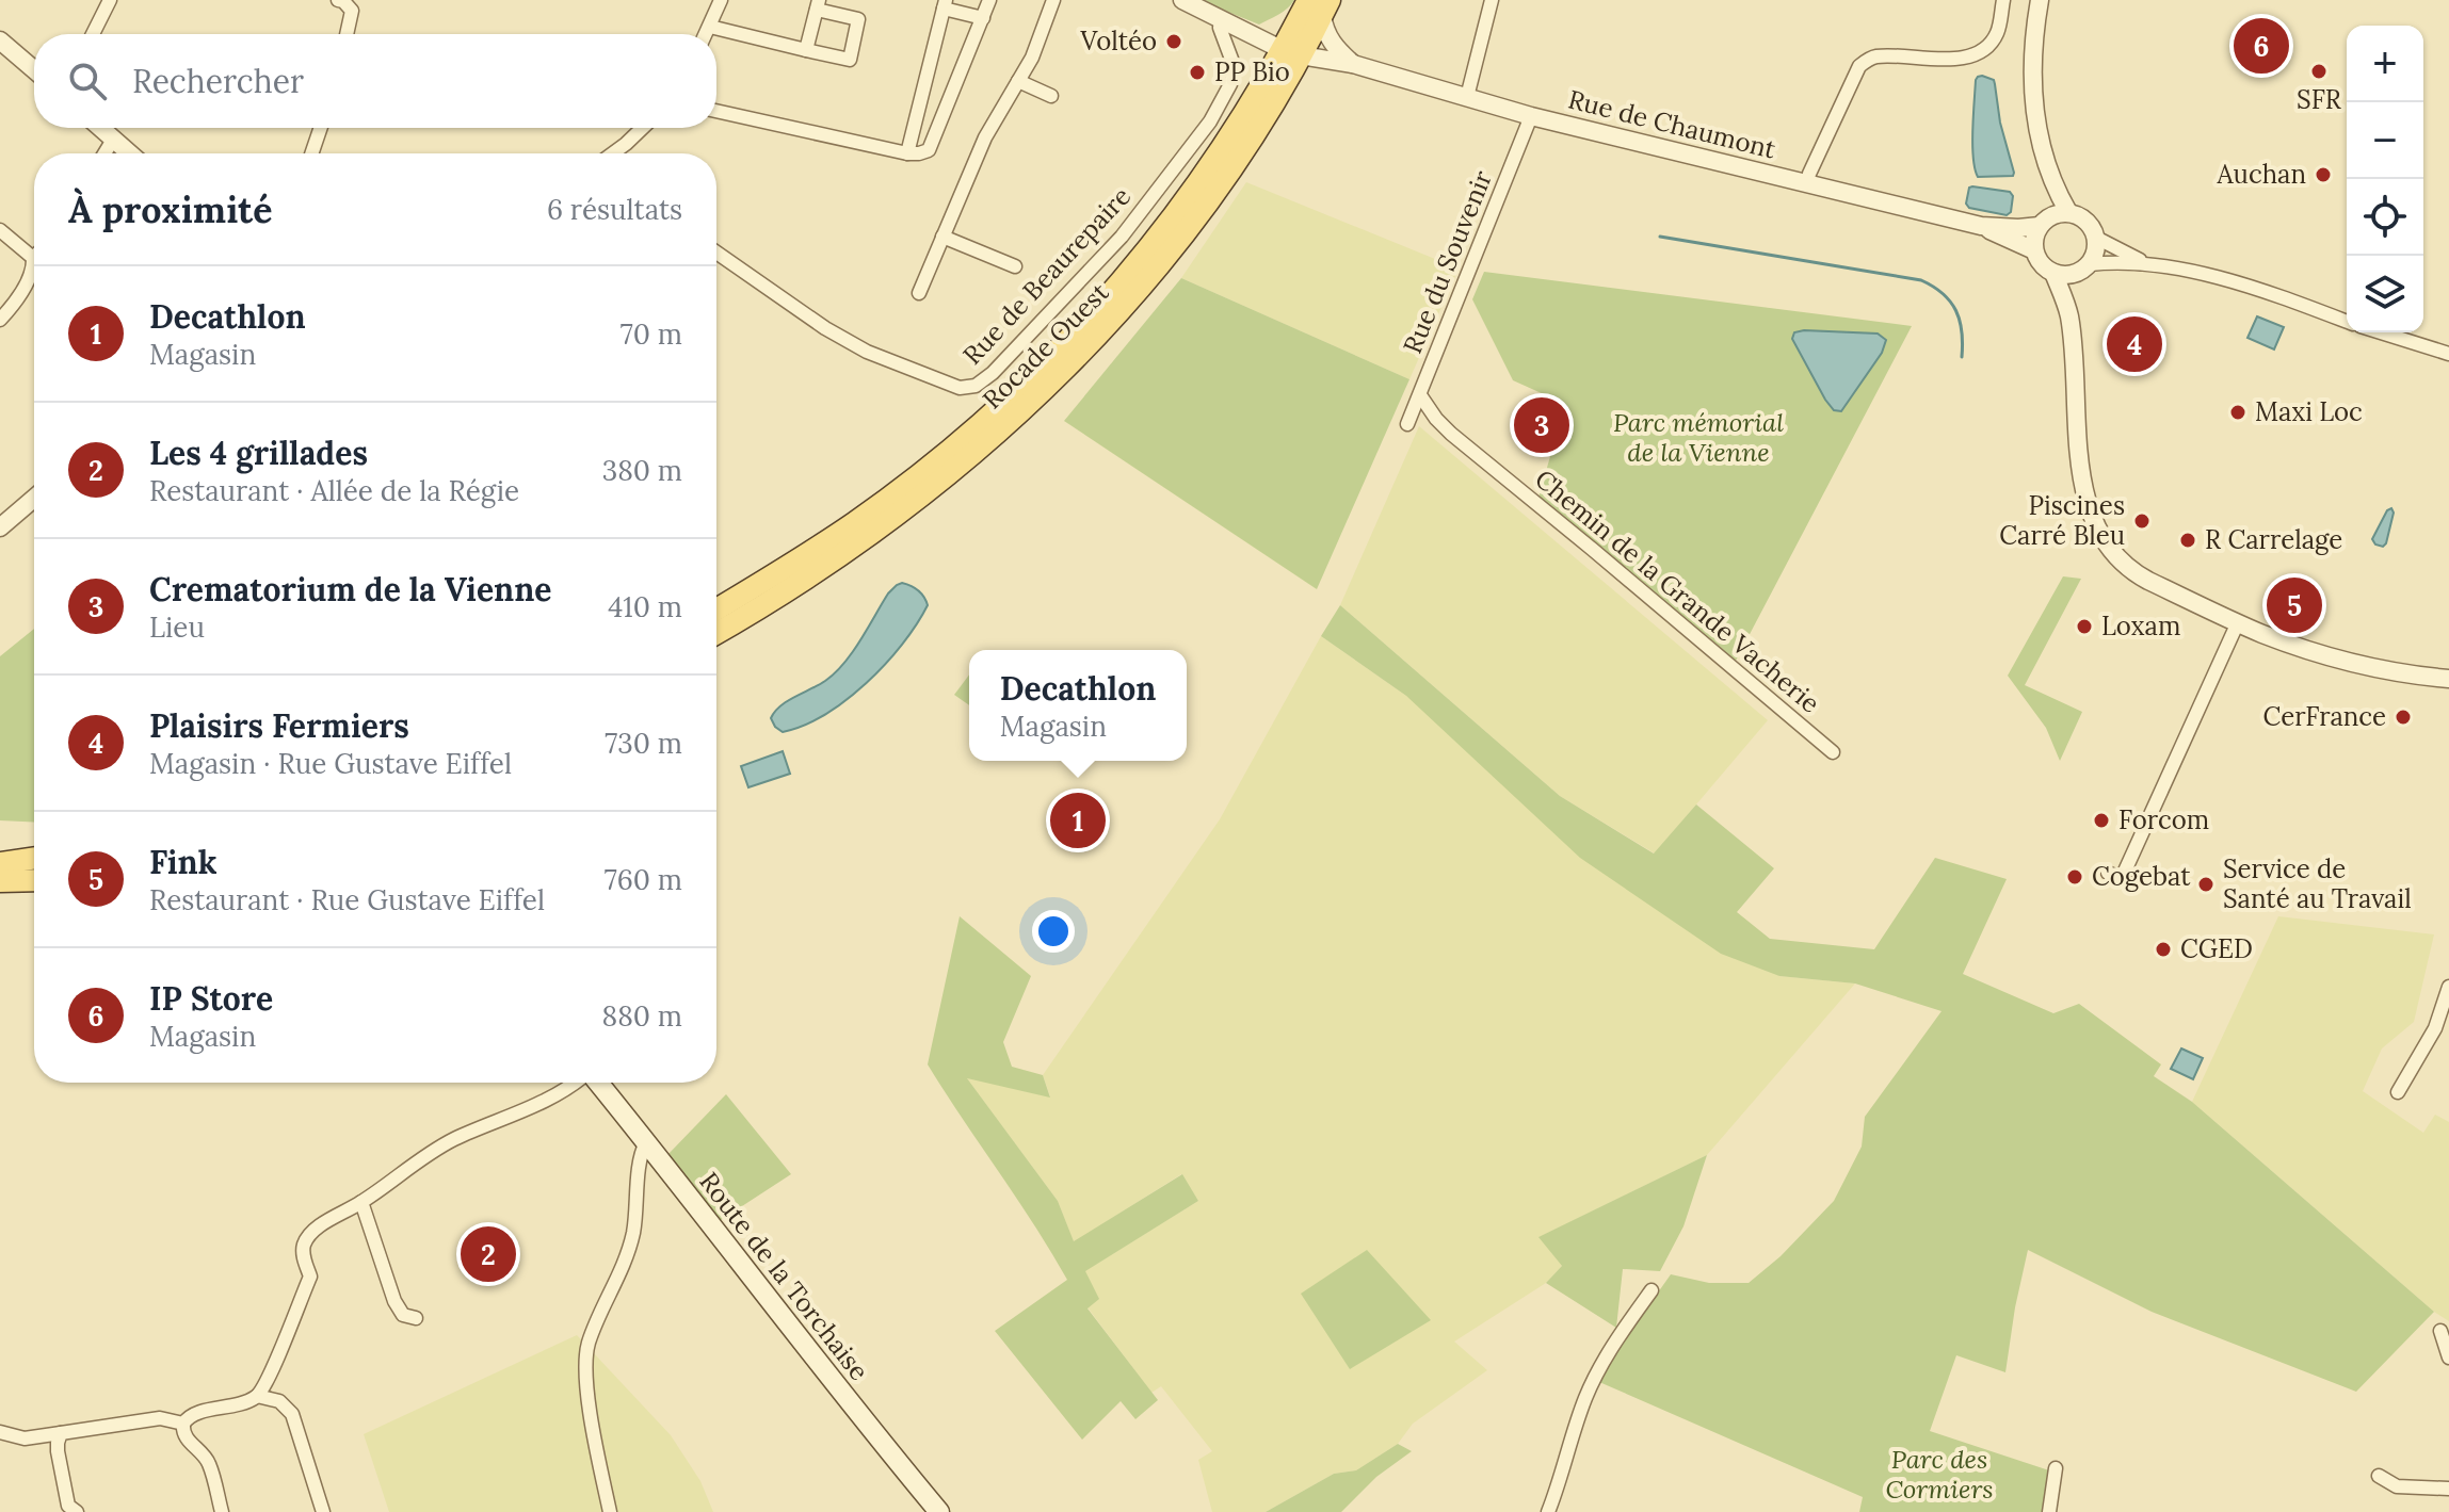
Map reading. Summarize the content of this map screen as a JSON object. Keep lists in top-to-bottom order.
{
  "streets": {
    "main road": ["Rocade Ouest", "Route de la Torchaise"],
    "street": [
      "Rue de Chaumont",
      "Rue du Souvenir",
      "Rue de Beaurepaire",
      "Chemin de la Grande Vacherie"
    ]
  },
  "crossings": [
    ["Rue de Chaumont", "Rue du Souvenir"],
    ["Rue de Chaumont", "Rue de Beaurepaire"],
    ["Rue de Chaumont", "Rocade Ouest"],
    ["Rue du Souvenir", "Chemin de la Grande Vacherie"]
  ],
  "parks": ["Parc mémorial de la Vienne", "Parc des Cormiers"],
  "places": [
    "Voltéo",
    "SFR",
    "PP Bio",
    "Auchan",
    "Maxi Loc",
    "Piscines Carré Bleu",
    "R Carrelage",
    "Loxam",
    "CerFrance",
    "Forcom",
    "Cogebat",
    "Service de Santé au Travail",
    "CGED"
  ],
  "page": {
    "pins": [
      "6",
      "4",
      "3",
      "5",
      "1",
      "2"
    ],
    "map_buttons": ["+", "−"],
    "search": "Rechercher",
    "heading": ["À proximité", "6 résultats"],
    "list": [
      {
        "mark": "1",
        "name": "Decathlon",
        "note": "Magasin",
        "value": "70 m"
      },
      {
        "mark": "2",
        "name": "Les 4 grillades",
        "note": "Restaurant · Allée de la Régie",
        "value": "380 m"
      },
      {
        "mark": "3",
        "name": "Crematorium de la Vienne",
        "note": "Lieu",
        "value": "410 m"
      },
      {
        "mark": "4",
        "name": "Plaisirs Fermiers",
        "note": "Magasin · Rue Gustave Eiffel",
        "value": "730 m"
      },
      {
        "mark": "5",
        "name": "Fink",
        "note": "Restaurant · Rue Gustave Eiffel",
        "value": "760 m"
      },
      {
        "mark": "6",
        "name": "IP Store",
        "note": "Magasin",
        "value": "880 m"
      }
    ],
    "popup": ["Decathlon", "Magasin"]
  }
}
